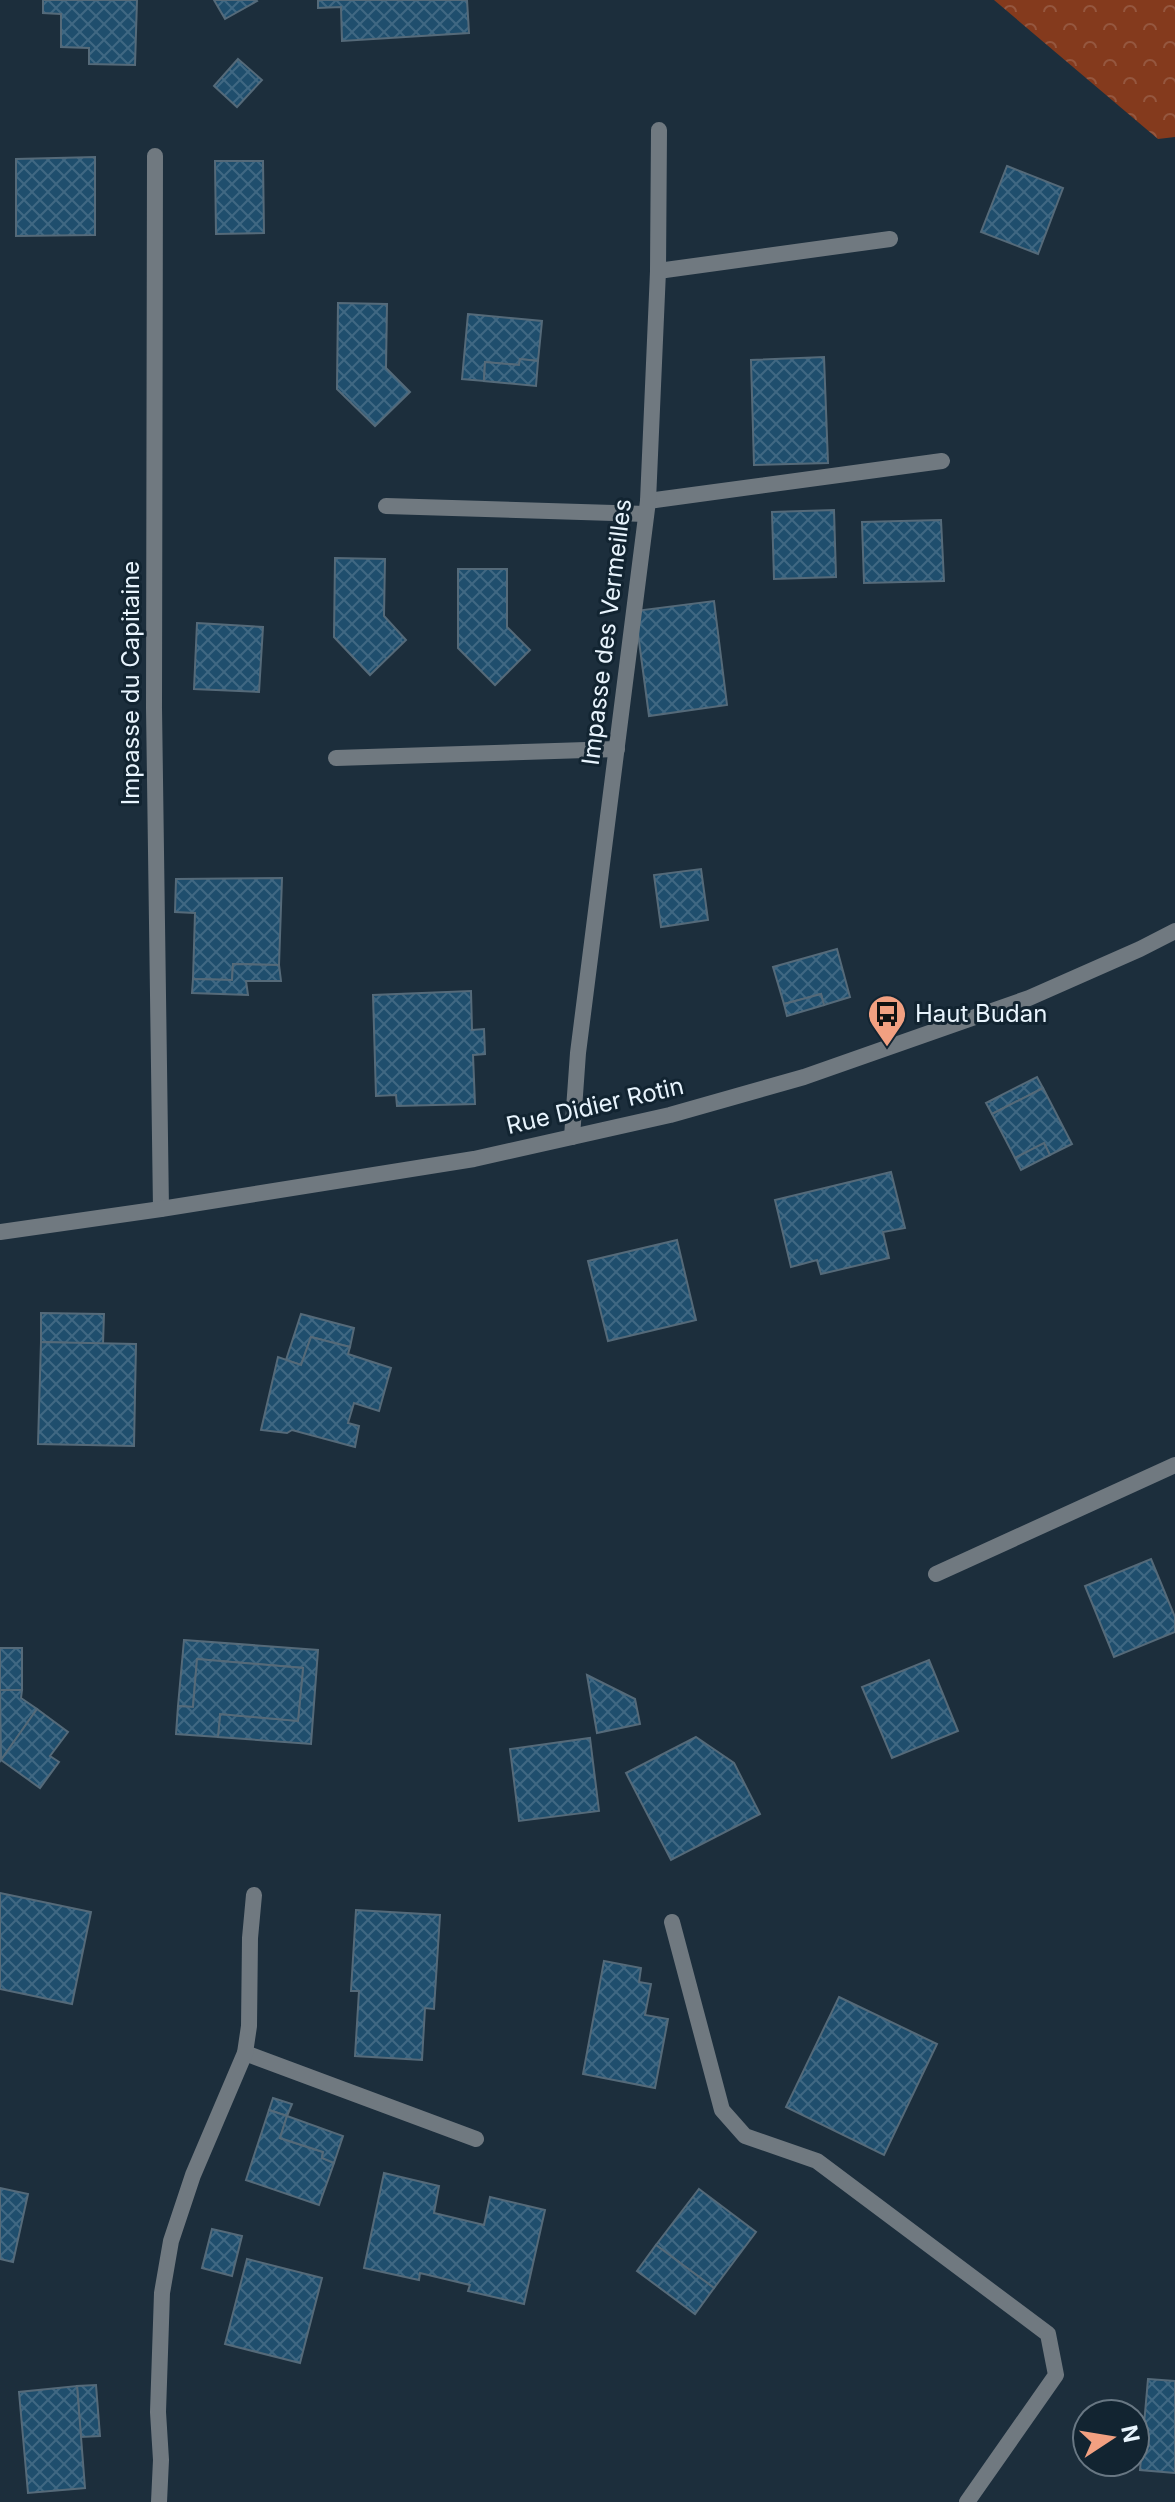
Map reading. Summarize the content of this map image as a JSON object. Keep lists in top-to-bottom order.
{
  "streets": {
    "street": ["Impasse des Vermeilles", "Impasse du Capitaine", "Rue Didier Rotin"]
  },
  "crossings": [
    ["Impasse des Vermeilles", "Rue Didier Rotin"],
    ["Impasse du Capitaine", "Rue Didier Rotin"]
  ],
  "places": {
    "bus stop": ["Haut Budan"]
  },
  "north": "right"
}
